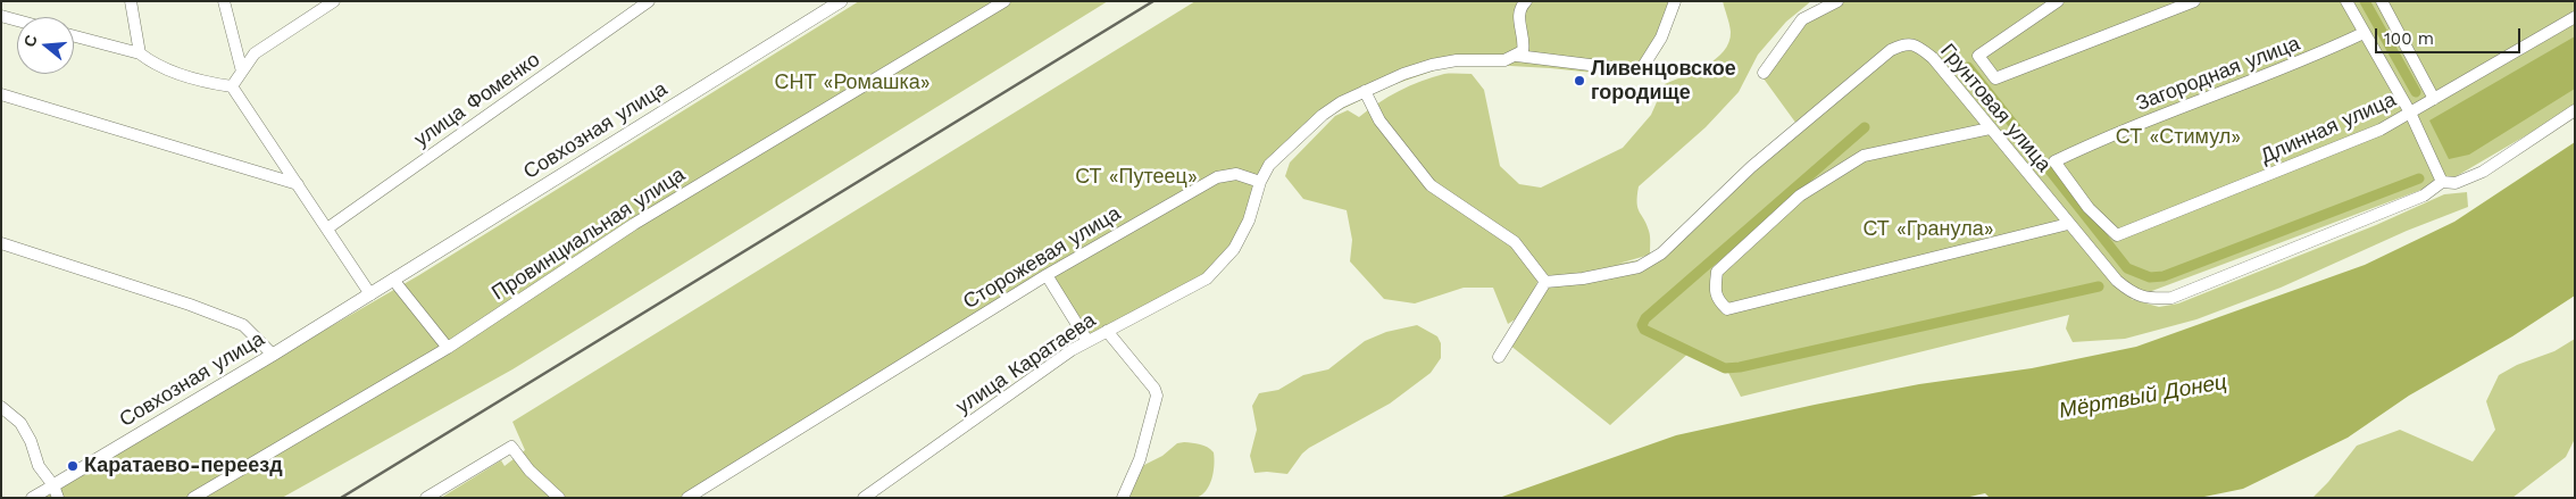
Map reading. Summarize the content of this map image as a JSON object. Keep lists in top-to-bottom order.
{
  "streets": {
    "street": [
      "Загородная улица",
      "улица Фоменко",
      "Грунтовая улица",
      "Длинная улица",
      "Совхозная улица",
      "Провинциальная улица",
      "Сторожевая улица",
      "улица Каратаева"
    ]
  },
  "crossings": [
    ["Загородная улица", "Длинная улица"],
    ["Сторожевая улица", "улица Каратаева"]
  ],
  "water": ["Мёртвый Донец"],
  "parks": [
    "СНТ «Ромашка»",
    "СТ «Стимул»",
    "СТ «Путеец»",
    "СТ «Гранула»"
  ],
  "places": ["Ливенцовское городище", "Каратаево-переезд"],
  "scale_bar": "100 m",
  "north": "left"
}
